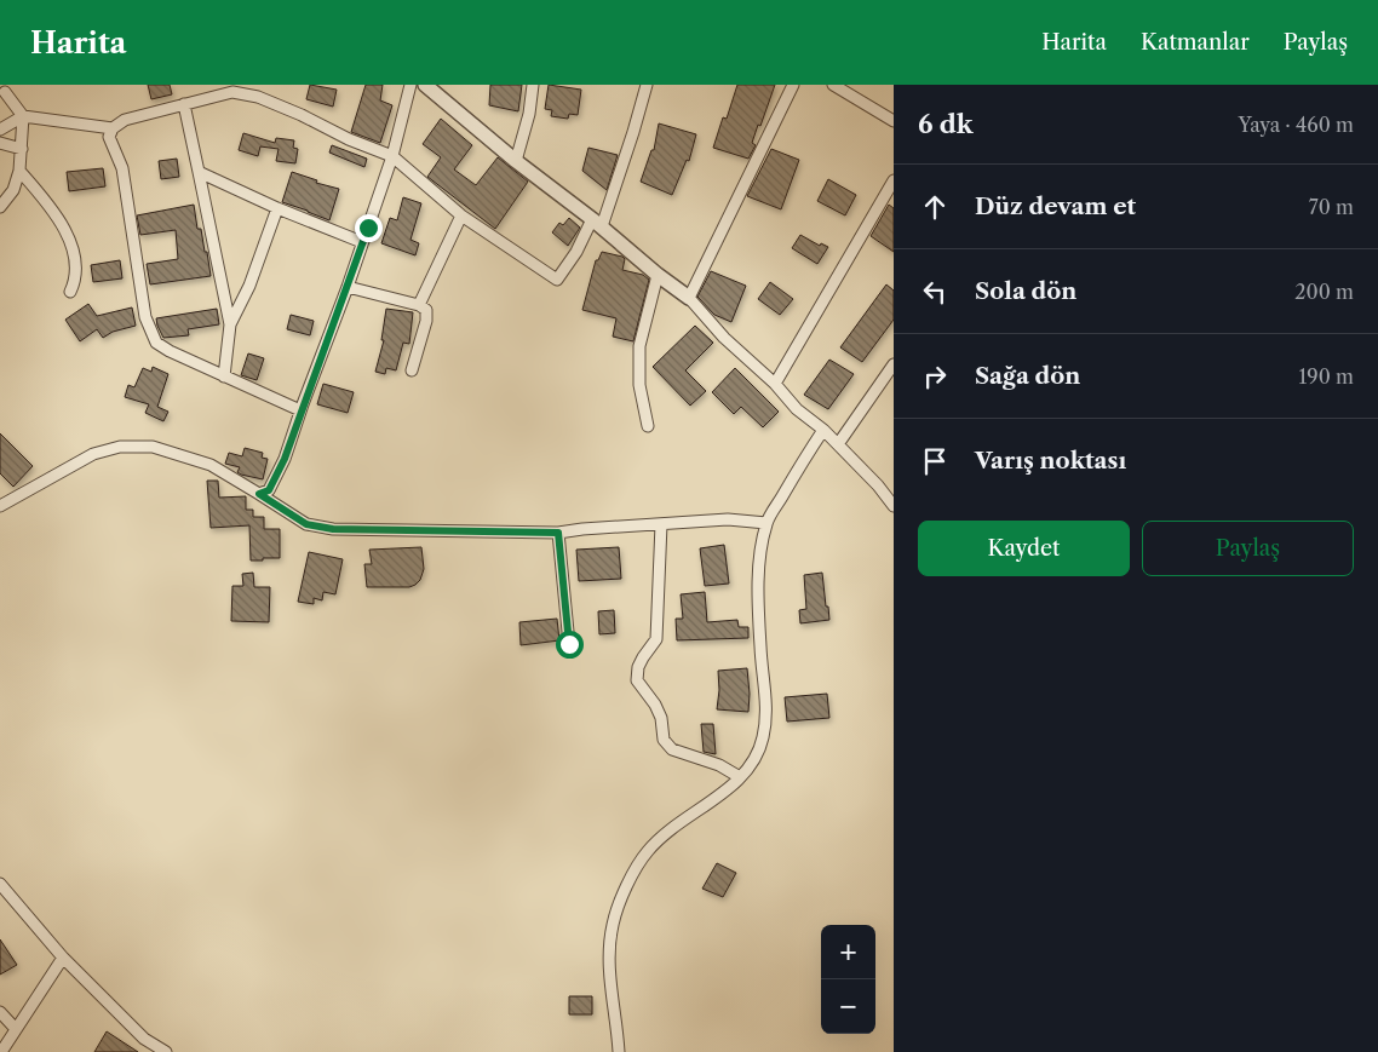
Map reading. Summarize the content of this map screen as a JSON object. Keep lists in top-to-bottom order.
{
  "page": {
    "header": "Harita",
    "nav": ["Harita", "Katmanlar", "Paylaş"],
    "heading": ["6 dk", "Yaya · 460 m"],
    "list": [
      ["Düz devam et", "70 m"],
      ["Sola dön", "200 m"],
      ["Sağa dön", "190 m"],
      "Varış noktası"
    ],
    "buttons": ["Kaydet", "Paylaş"],
    "map_buttons": ["+", "−"]
  }
}
